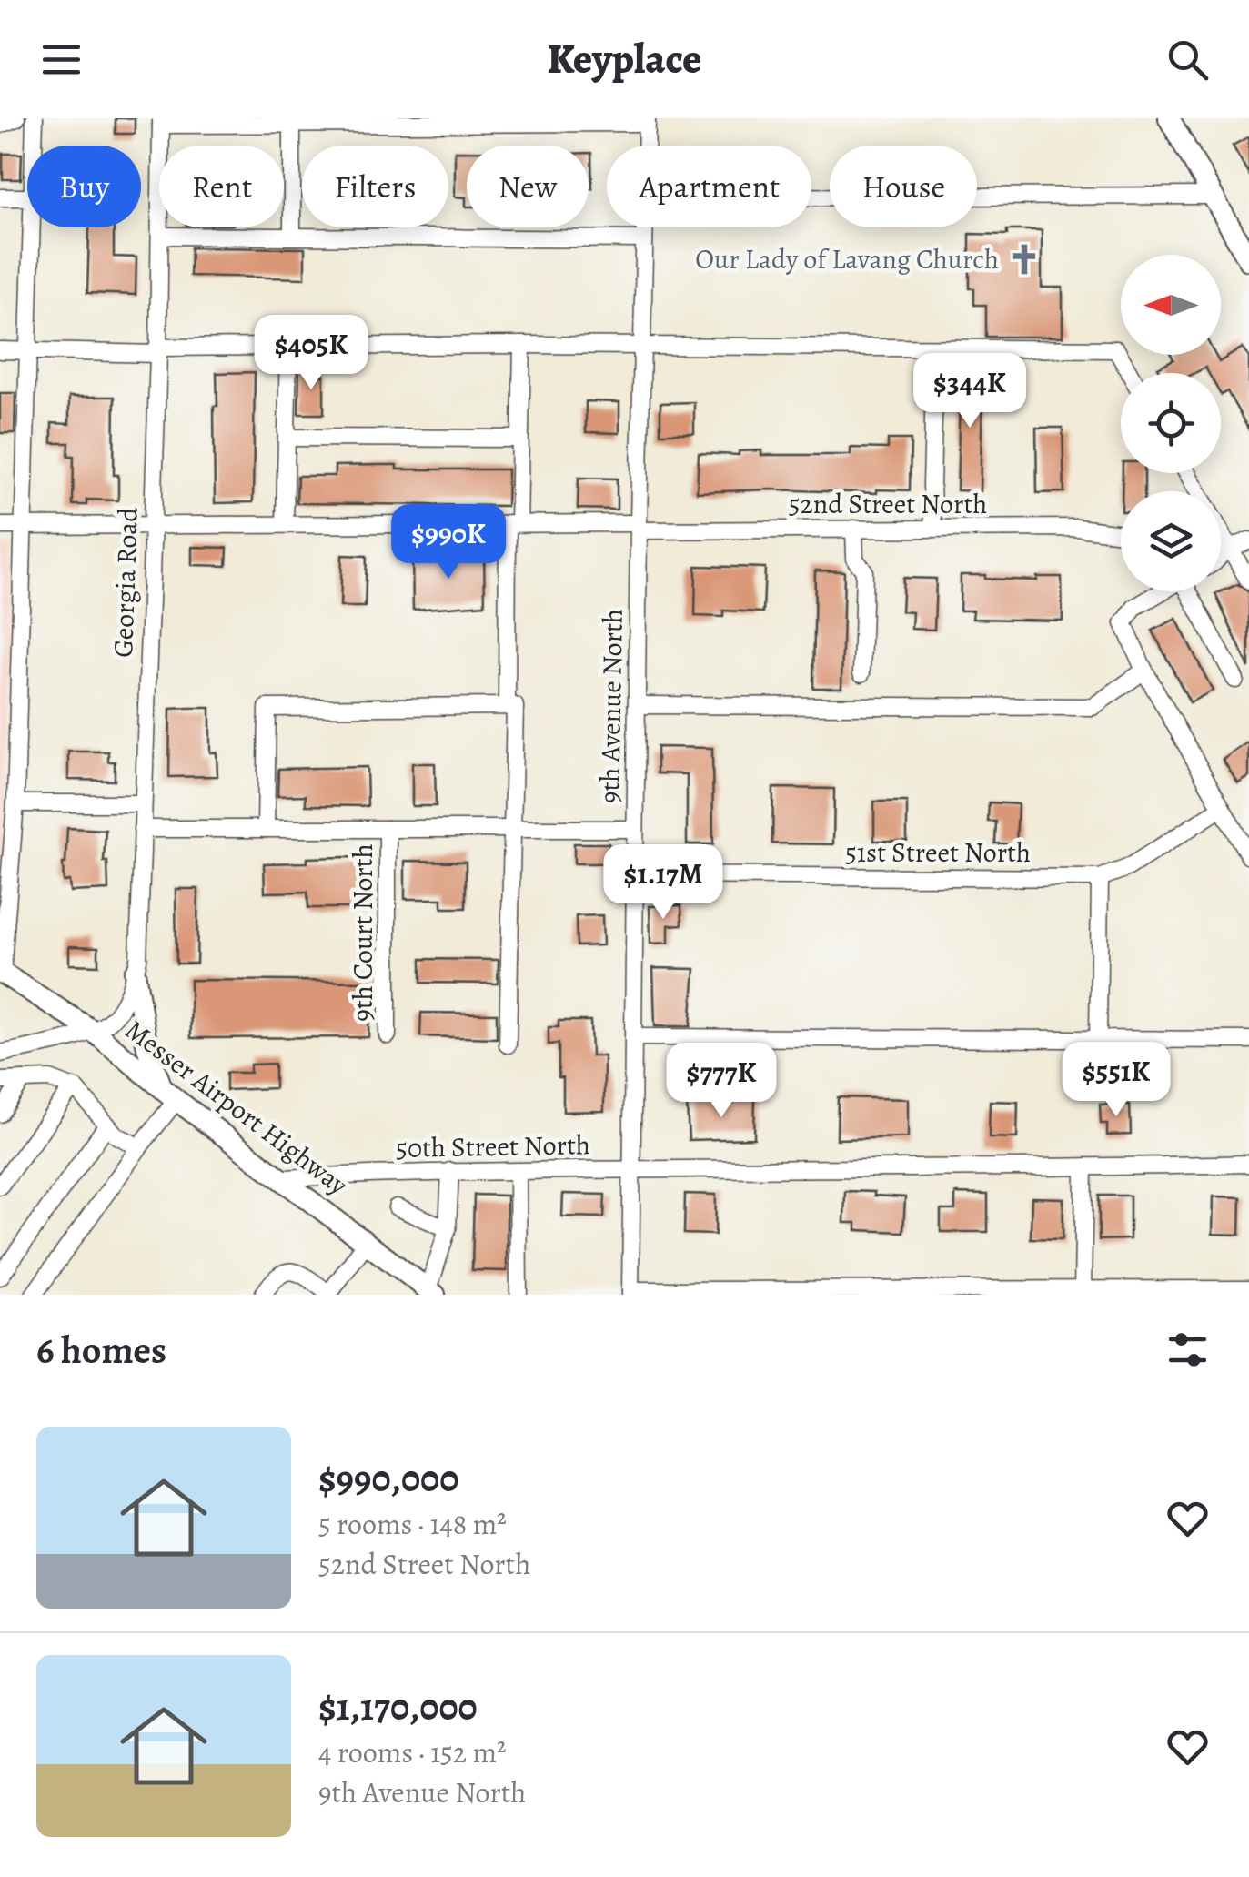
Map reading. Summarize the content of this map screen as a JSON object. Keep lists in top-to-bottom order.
{
  "streets": {
    "main road": ["Messer Airport Highway"],
    "street": [
      "52nd Street North",
      "Georgia Road",
      "9th Avenue North",
      "51st Street North",
      "9th Court North",
      "50th Street North"
    ]
  },
  "crossings": [
    ["52nd Street North", "Georgia Road"],
    ["52nd Street North", "9th Avenue North"],
    ["Georgia Road", "Messer Airport Highway"],
    ["9th Avenue North", "51st Street North"],
    ["9th Avenue North", "50th Street North"],
    ["Messer Airport Highway", "50th Street North"]
  ],
  "places": {
    "church": ["Our Lady of Lavang Church"]
  },
  "north": "left",
  "page": {
    "header": "Keyplace",
    "chip": [
      "Buy",
      "Rent",
      "Filters",
      "New",
      "Apartment",
      "House"
    ],
    "price": [
      "$405K",
      "$344K",
      "$990K",
      "$1.17M",
      "$551K",
      "$777K"
    ],
    "heading": "6 homes",
    "list": [
      {
        "name": "$990,000",
        "note": "5 rooms · 148 m² · 52nd Street North"
      },
      {
        "name": "$1,170,000",
        "note": "4 rooms · 152 m² · 9th Avenue North"
      }
    ]
  }
}
